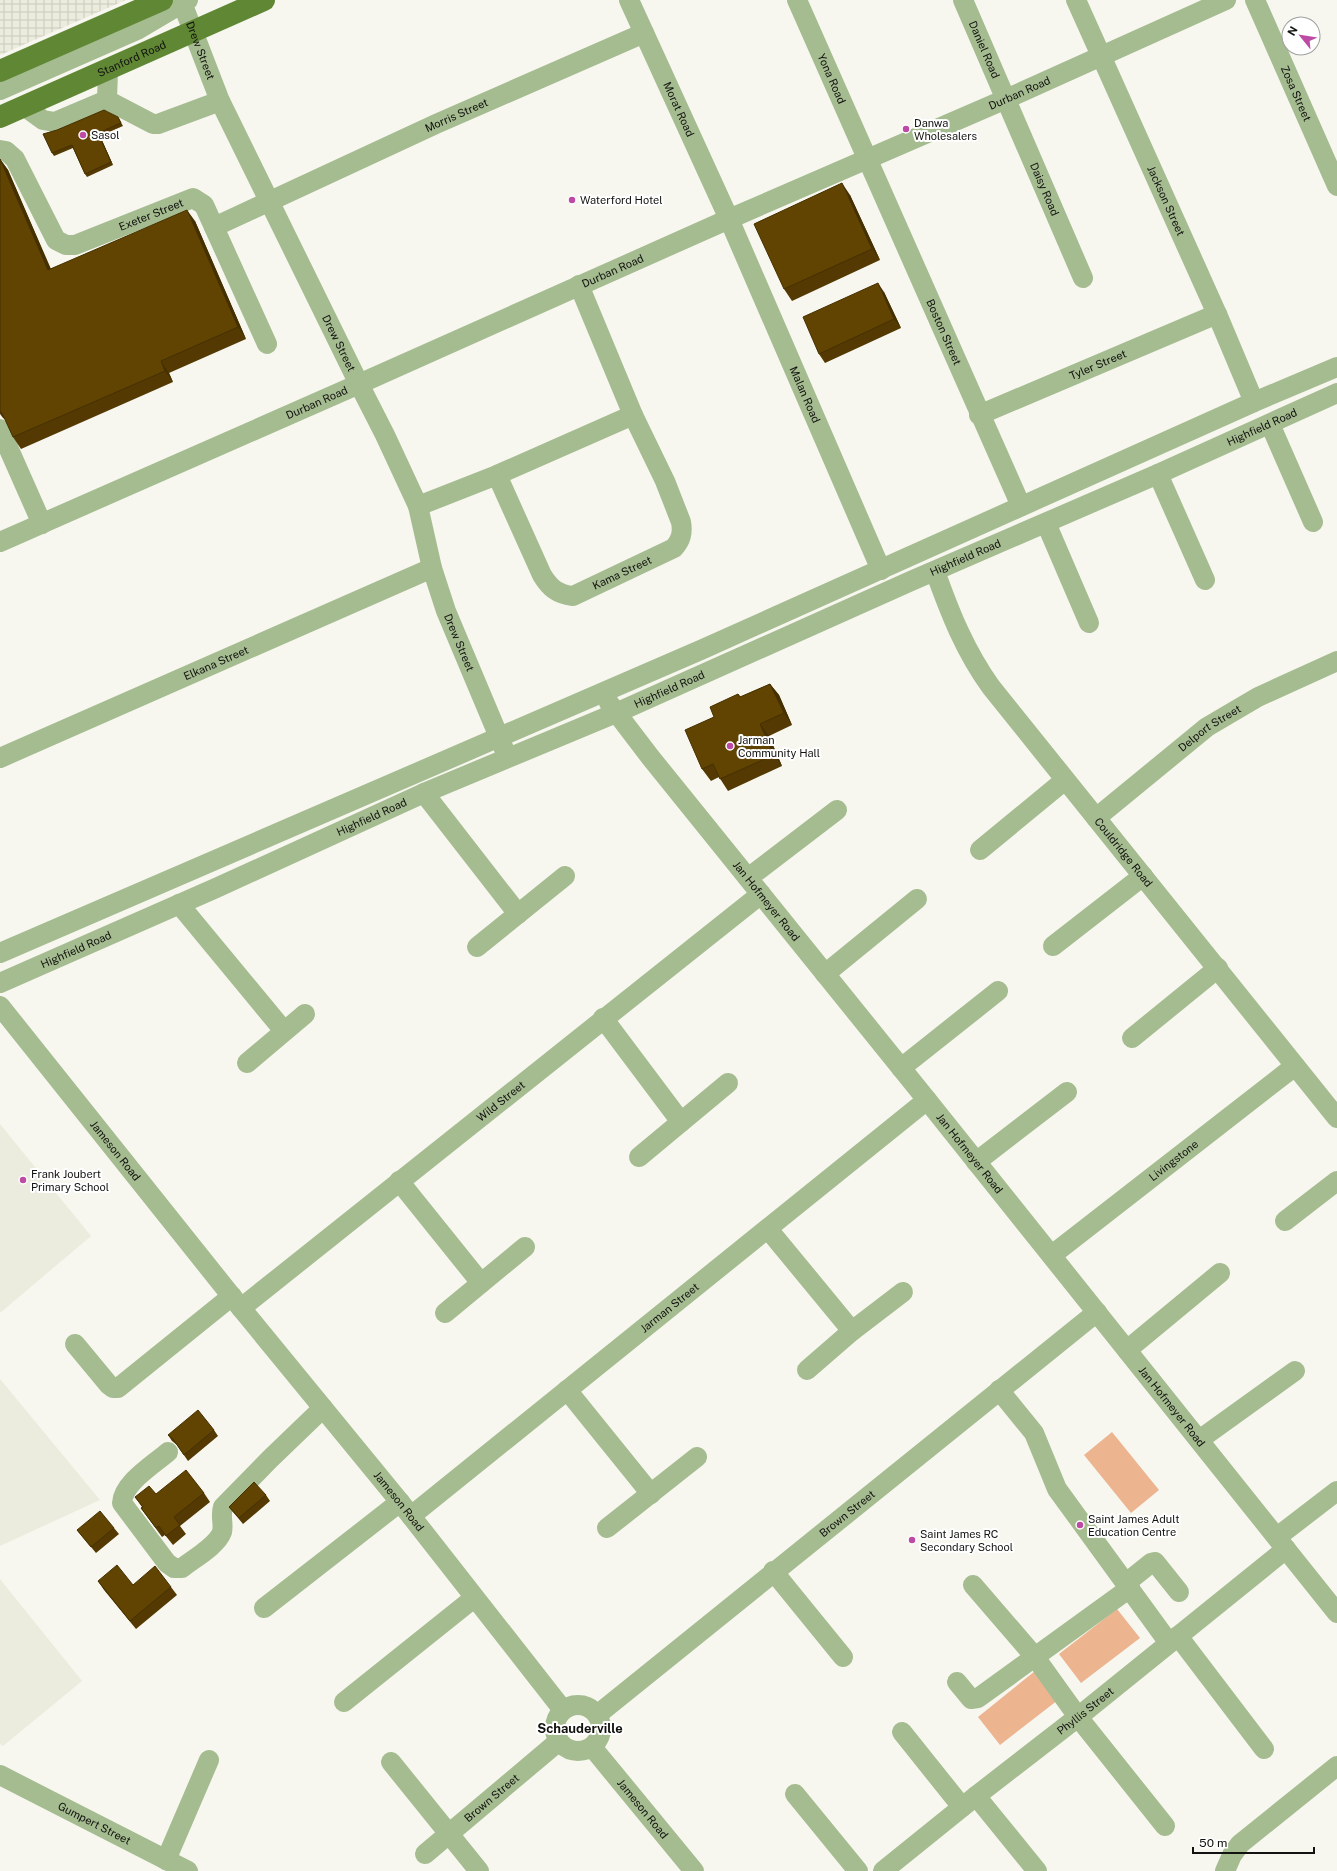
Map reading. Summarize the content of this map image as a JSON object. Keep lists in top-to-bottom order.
{
  "streets": {
    "main road": ["Stanford Road"],
    "street": [
      "Daniel Road",
      "Drew Street",
      "Yona Road",
      "Durban Road",
      "Zosa Street",
      "Morat Road",
      "Morris Street",
      "Daisy Road",
      "Jackson Street",
      "Exeter Street",
      "Boston Street",
      "Tyler Street",
      "Malan Road",
      "Highfield Road",
      "Kama Street",
      "Elkana Street",
      "Delport Street",
      "Couldridge Road",
      "Jan Hofmeyer Road",
      "Wild Street",
      "Jameson Road",
      "Livingstone",
      "Jarman Street",
      "Brown Street",
      "Phyllis Street",
      "Gumpert Street"
    ]
  },
  "crossings": [
    ["Daniel Road", "Durban Road"],
    ["Daniel Road", "Daisy Road"],
    ["Drew Street", "Stanford Road"],
    ["Drew Street", "Durban Road"],
    ["Drew Street", "Morris Street"],
    ["Drew Street", "Highfield Road"],
    ["Drew Street", "Elkana Street"],
    ["Yona Road", "Durban Road"],
    ["Yona Road", "Boston Street"],
    ["Durban Road", "Morat Road"],
    ["Durban Road", "Daisy Road"],
    ["Durban Road", "Jackson Street"],
    ["Durban Road", "Boston Street"],
    ["Durban Road", "Malan Road"],
    ["Durban Road", "Kama Street"],
    ["Morat Road", "Morris Street"],
    ["Morat Road", "Malan Road"],
    ["Morris Street", "Exeter Street"],
    ["Jackson Street", "Tyler Street"],
    ["Jackson Street", "Highfield Road"],
    ["Boston Street", "Tyler Street"],
    ["Boston Street", "Highfield Road"],
    ["Malan Road", "Highfield Road"],
    ["Highfield Road", "Couldridge Road"],
    ["Highfield Road", "Jan Hofmeyer Road"],
    ["Delport Street", "Couldridge Road"],
    ["Couldridge Road", "Livingstone"],
    ["Jan Hofmeyer Road", "Wild Street"],
    ["Jan Hofmeyer Road", "Livingstone"],
    ["Jan Hofmeyer Road", "Jarman Street"],
    ["Jan Hofmeyer Road", "Brown Street"],
    ["Jan Hofmeyer Road", "Phyllis Street"],
    ["Wild Street", "Jameson Road"],
    ["Jameson Road", "Jarman Street"],
    ["Jameson Road", "Brown Street"]
  ],
  "districts": ["Schauderville"],
  "places": [
    "Danwa Wholesalers",
    "Sasol",
    "Waterford Hotel",
    "Jarman Community Hall",
    "Frank Joubert Primary School",
    "Saint James Adult Education Centre",
    "Saint James RC Secondary School"
  ],
  "scale_bar": "50 m",
  "north": "top left"
}
